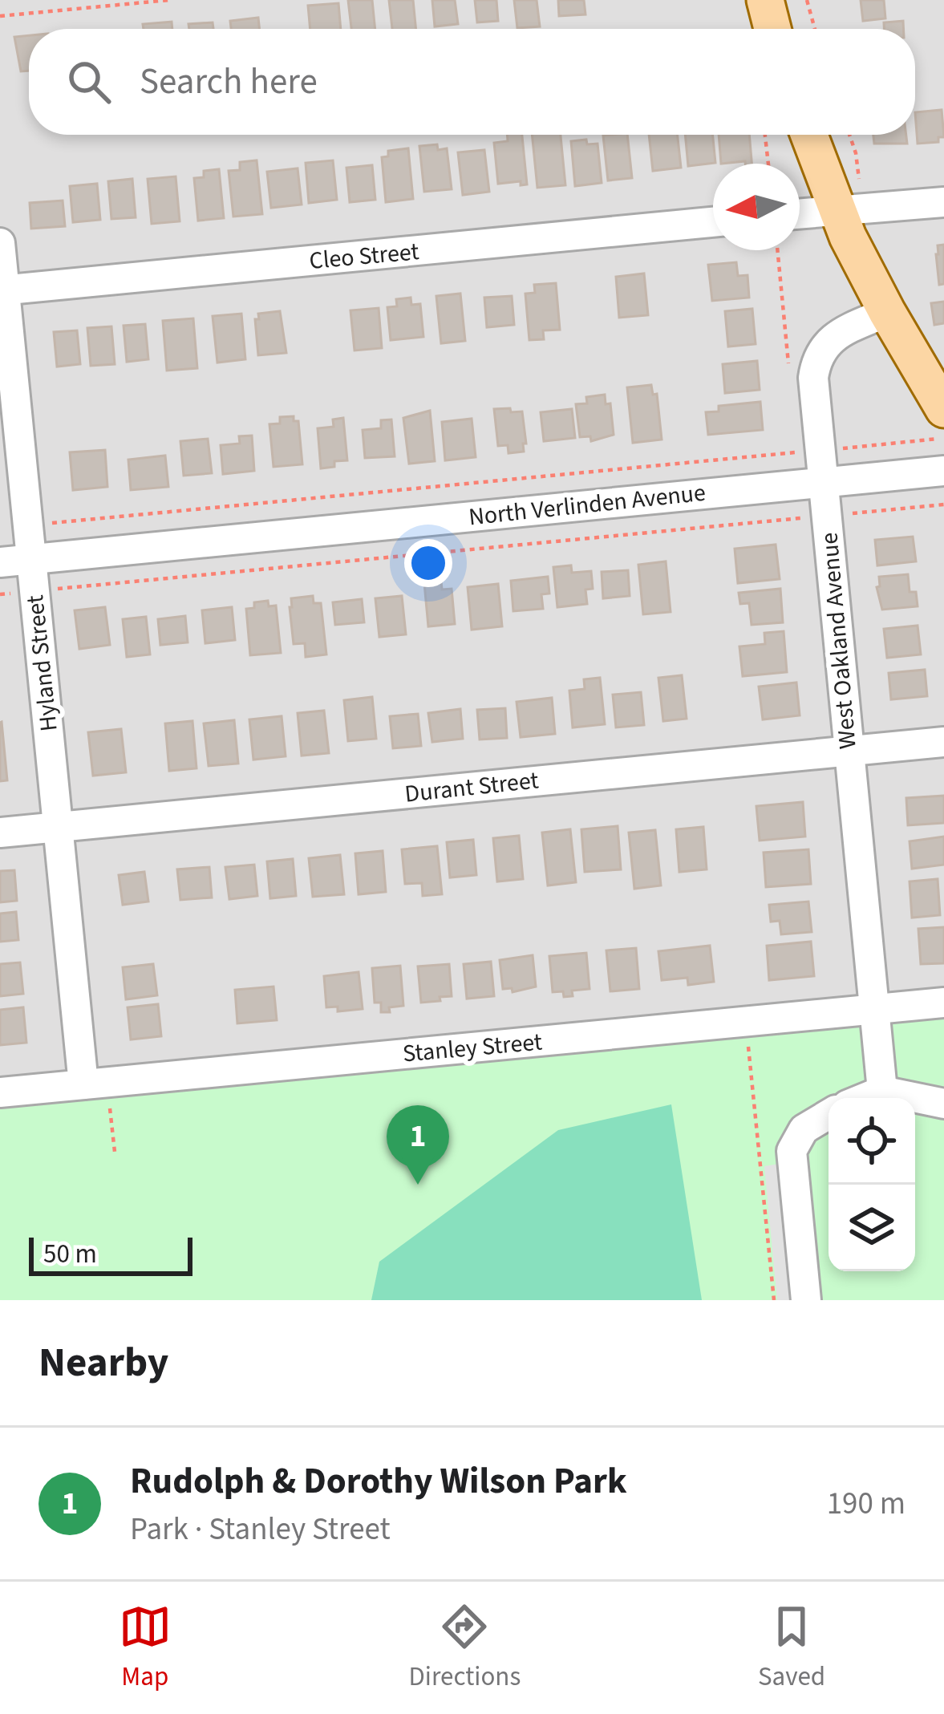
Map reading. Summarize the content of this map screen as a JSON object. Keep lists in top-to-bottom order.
{
  "streets": {
    "street": [
      "Cleo Street",
      "North Verlinden Avenue",
      "West Oakland Avenue",
      "Hyland Street",
      "Durant Street",
      "Stanley Street"
    ]
  },
  "crossings": [
    ["Cleo Street", "Hyland Street"],
    ["North Verlinden Avenue", "West Oakland Avenue"],
    ["North Verlinden Avenue", "Hyland Street"],
    ["West Oakland Avenue", "Durant Street"],
    ["West Oakland Avenue", "Stanley Street"],
    ["Hyland Street", "Durant Street"],
    ["Hyland Street", "Stanley Street"]
  ],
  "scale_bar": "50 m",
  "north": "left",
  "page": {
    "search": "Search here",
    "pins": "1",
    "scale": "50 m",
    "heading": "Nearby",
    "list": [
      {
        "mark": "1",
        "name": "Rudolph & Dorothy Wilson Park",
        "note": "Park · Stanley Street",
        "value": "190 m"
      }
    ],
    "nav": ["Map", "Directions", "Saved"]
  }
}
